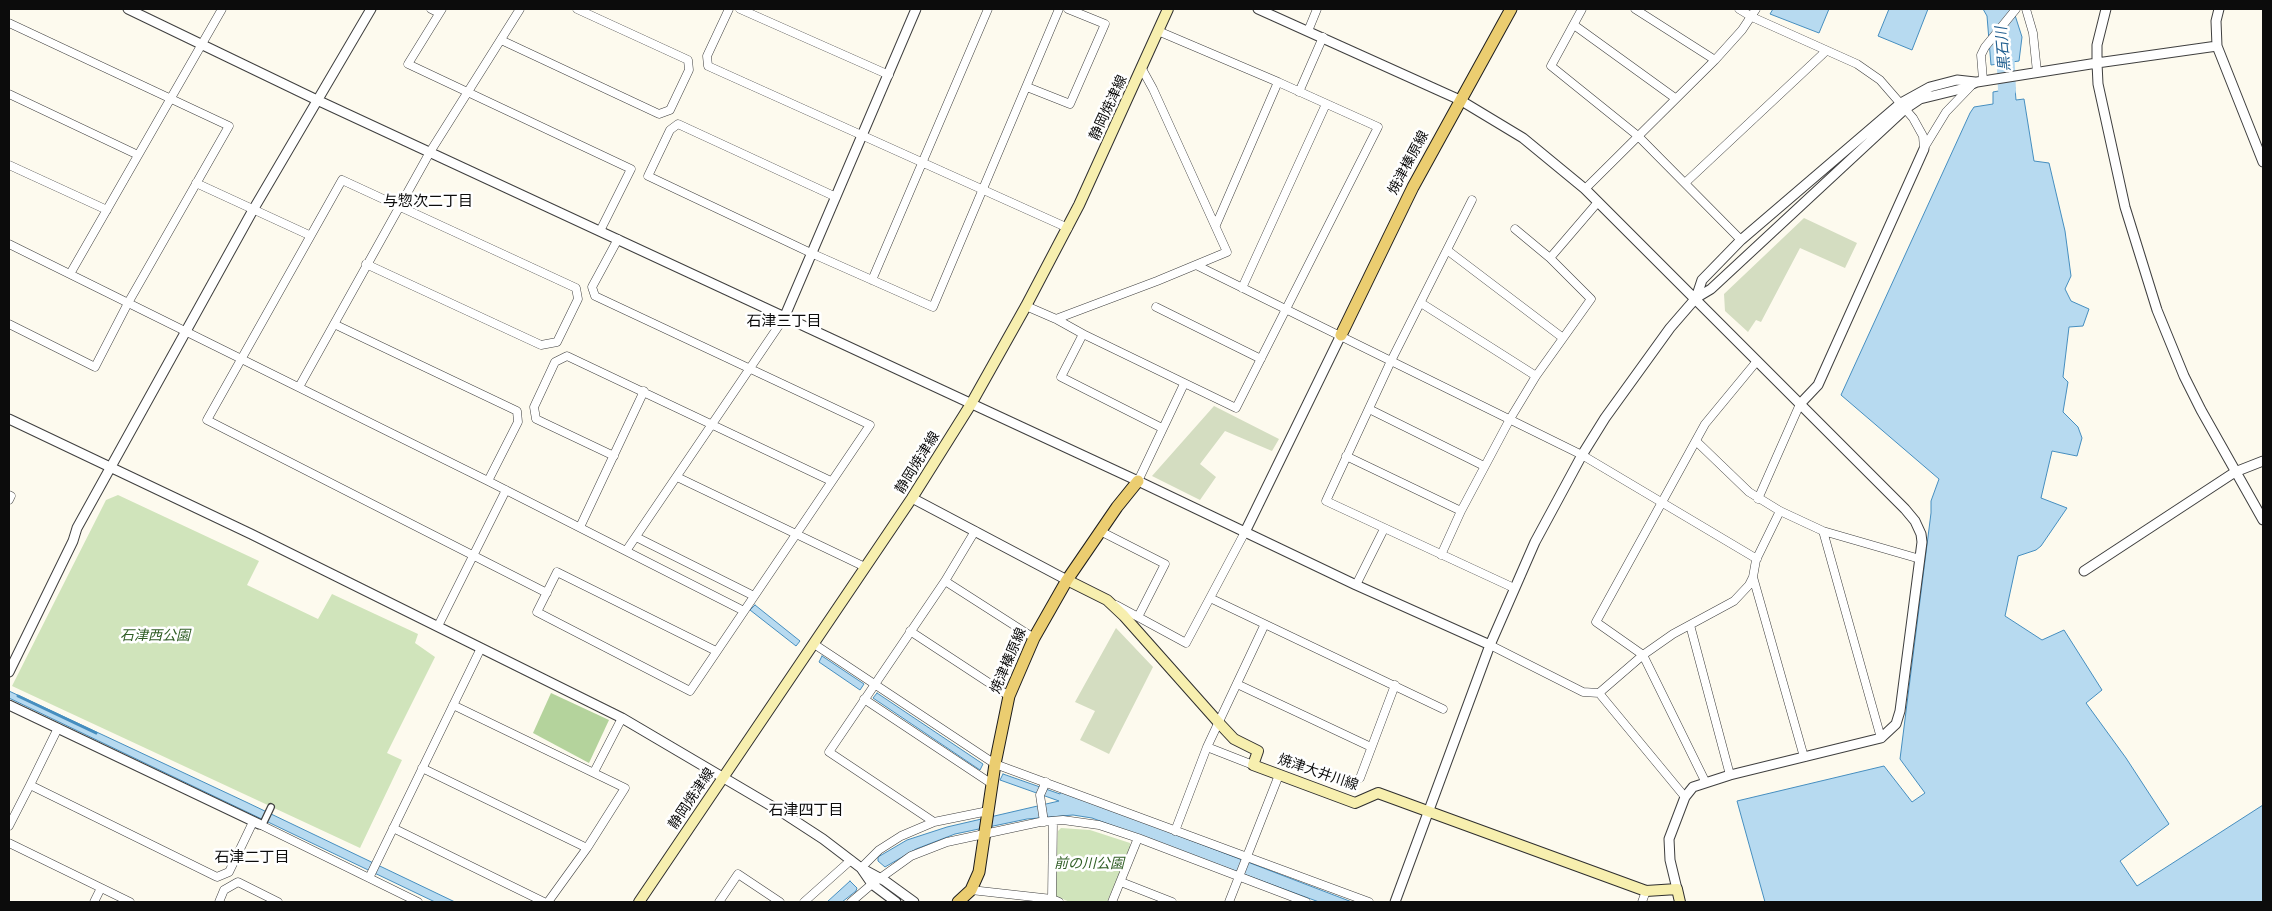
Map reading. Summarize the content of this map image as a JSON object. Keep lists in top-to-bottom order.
{
  "streets": {
    "main road": ["静岡焼津線", "焼津榛原線", "焼津大井川線"]
  },
  "districts": [
    "与惣次二丁目",
    "石津三丁目",
    "石津四丁目",
    "石津二丁目"
  ],
  "water": ["黒石川"],
  "parks": ["石津西公園", "前の川公園"]
}
